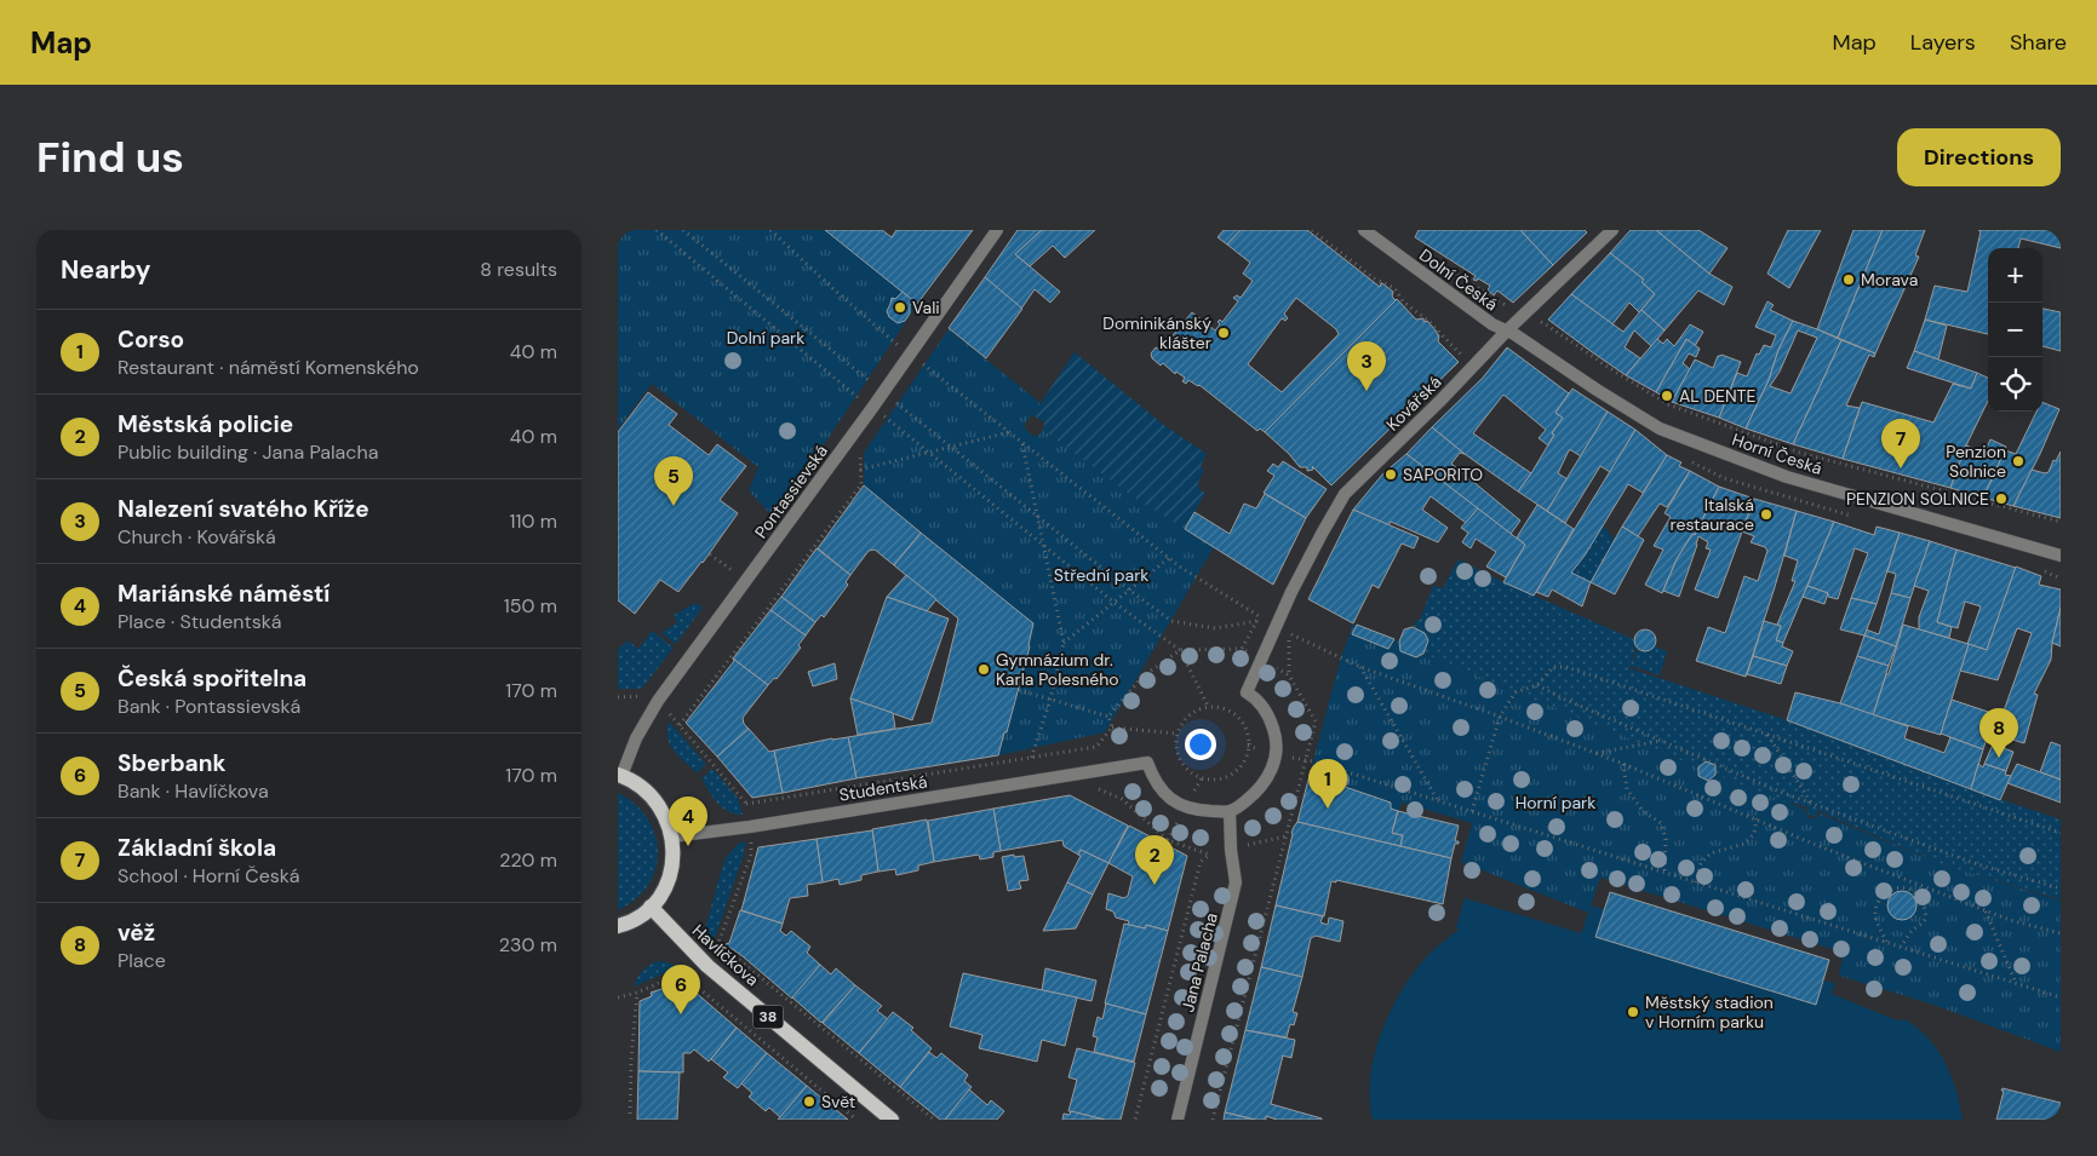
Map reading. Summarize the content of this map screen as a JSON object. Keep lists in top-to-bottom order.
{
  "streets": {
    "main road": ["Havlíčkova", "38"],
    "street": [
      "Dolní Česká",
      "Kovářská",
      "Horní Česká",
      "Pontassievská",
      "Studentská",
      "Jana Palacha"
    ]
  },
  "crossings": [
    ["Dolní Česká", "Kovářská"],
    ["Dolní Česká", "Horní Česká"],
    ["Kovářská", "Horní Česká"],
    ["Studentská", "Jana Palacha"]
  ],
  "parks": ["Dolní park", "Střední park", "Horní park"],
  "places": [
    "Morava",
    "Vali",
    "Dominikánský klášter",
    "AL DENTE",
    "Penzion Solnice",
    "SAPORITO",
    "PENZION SOLNICE",
    "Italská restaurace",
    "Gymnázium dr. Karla Polesného",
    "Městský stadion v Horním parku",
    "Svět"
  ],
  "page": {
    "header": "Map",
    "nav": ["Map", "Layers", "Share"],
    "buttons": "Directions",
    "title": "Find us",
    "heading": ["Nearby", "8 results"],
    "map_buttons": ["+", "−"],
    "list": [
      {
        "mark": "1",
        "name": "Corso",
        "note": "Restaurant · náměstí Komenského",
        "value": "40 m"
      },
      {
        "mark": "2",
        "name": "Městská policie",
        "note": "Public building · Jana Palacha",
        "value": "40 m"
      },
      {
        "mark": "3",
        "name": "Nalezení svatého Kříže",
        "note": "Church · Kovářská",
        "value": "110 m"
      },
      {
        "mark": "4",
        "name": "Mariánské náměstí",
        "note": "Place · Studentská",
        "value": "150 m"
      },
      {
        "mark": "5",
        "name": "Česká spořitelna",
        "note": "Bank · Pontassievská",
        "value": "170 m"
      },
      {
        "mark": "6",
        "name": "Sberbank",
        "note": "Bank · Havlíčkova",
        "value": "170 m"
      },
      {
        "mark": "7",
        "name": "Základní škola",
        "note": "School · Horní Česká",
        "value": "220 m"
      },
      {
        "mark": "8",
        "name": "věž",
        "note": "Place",
        "value": "230 m"
      }
    ],
    "pins": [
      "3",
      "7",
      "5",
      "8",
      "1",
      "4",
      "2",
      "6"
    ]
  }
}
